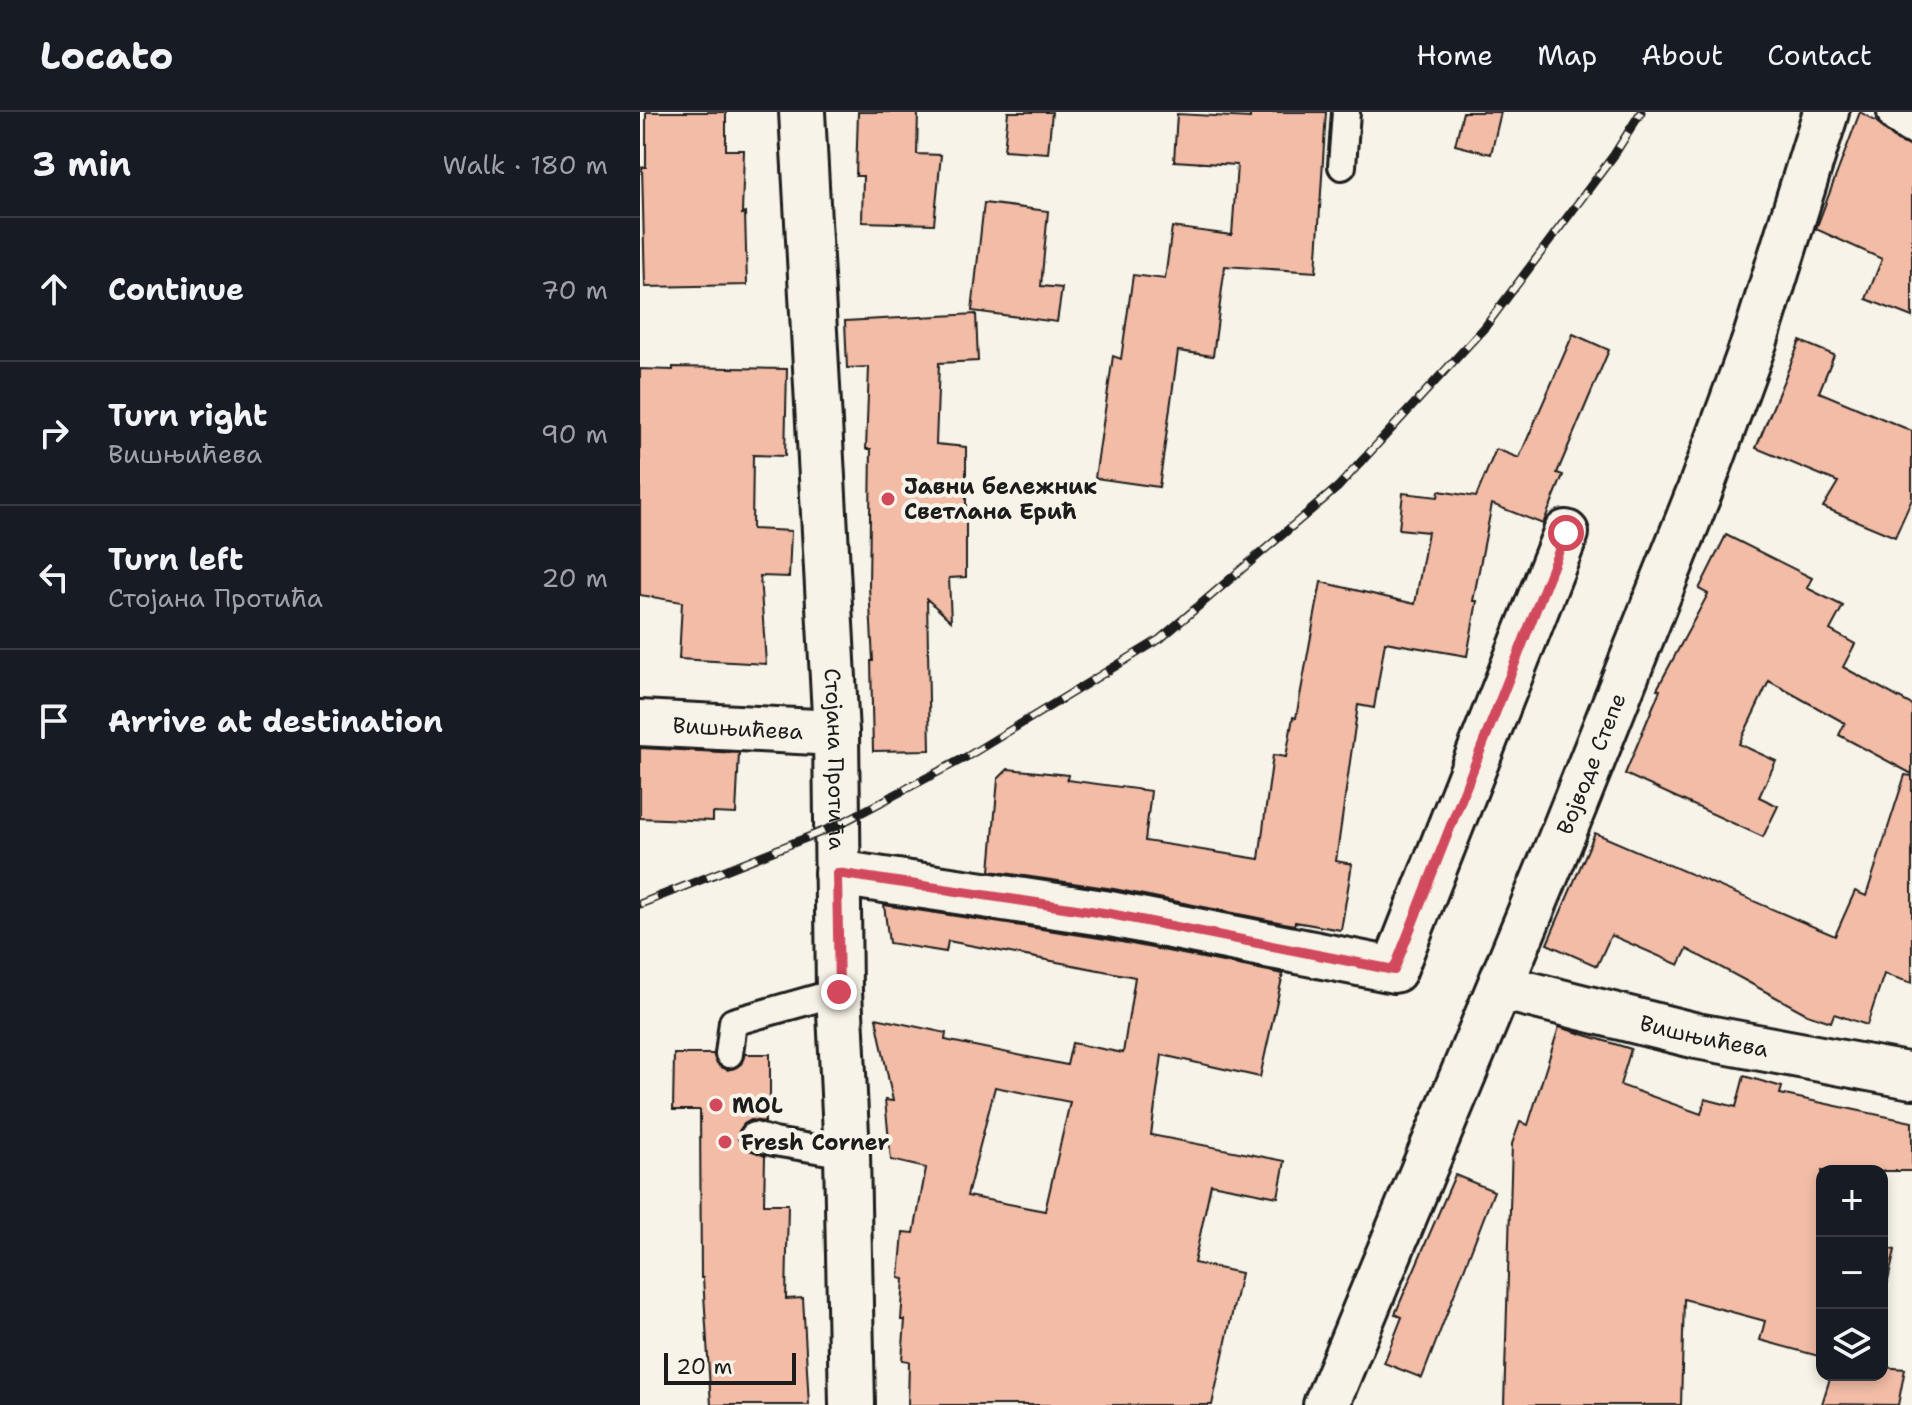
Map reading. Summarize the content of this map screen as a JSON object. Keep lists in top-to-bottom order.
{
  "streets": {
    "street": ["Вишњићева", "Стојана Протића", "Војводе Степе"]
  },
  "crossings": [
    ["Вишњићева", "Стојана Протића"],
    ["Вишњићева", "Војводе Степе"]
  ],
  "places": ["Јавни бележник Светлана Ерић", "MOL", "Fresh Corner"],
  "scale_bar": "20 m",
  "page": {
    "header": "Locato",
    "nav": [
      "Home",
      "Map",
      "About",
      "Contact"
    ],
    "heading": ["3 min", "Walk · 180 m"],
    "list": [
      ["Continue", "70 m"],
      ["Turn right", "Вишњићева", "90 m"],
      ["Turn left", "Стојана Протића", "20 m"],
      "Arrive at destination"
    ],
    "map_buttons": ["+", "−"],
    "scale": "20 m"
  }
}
